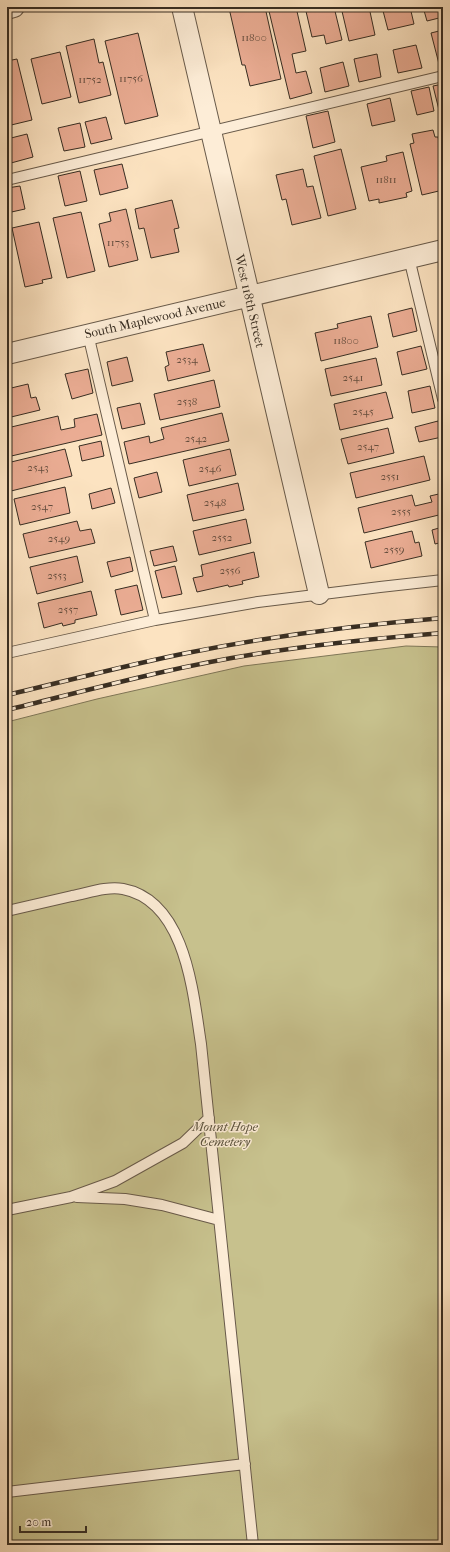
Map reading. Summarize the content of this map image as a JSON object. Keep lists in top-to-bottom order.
{
  "streets": {
    "street": ["West 118th Street", "South Maplewood Avenue"]
  },
  "crossings": [
    ["West 118th Street", "South Maplewood Avenue"]
  ],
  "parks": ["Mount Hope Cemetery"],
  "house_numbers": [
    "11800",
    "11756",
    "11752",
    "11811",
    "11753",
    "11800",
    "2534",
    "2541",
    "2538",
    "2545",
    "2542",
    "2547",
    "2543",
    "2546",
    "2551",
    "2548",
    "2547",
    "2555",
    "2552",
    "2549",
    "2559",
    "2556",
    "2553",
    "2557"
  ],
  "scale_bar": "20 m"
}
